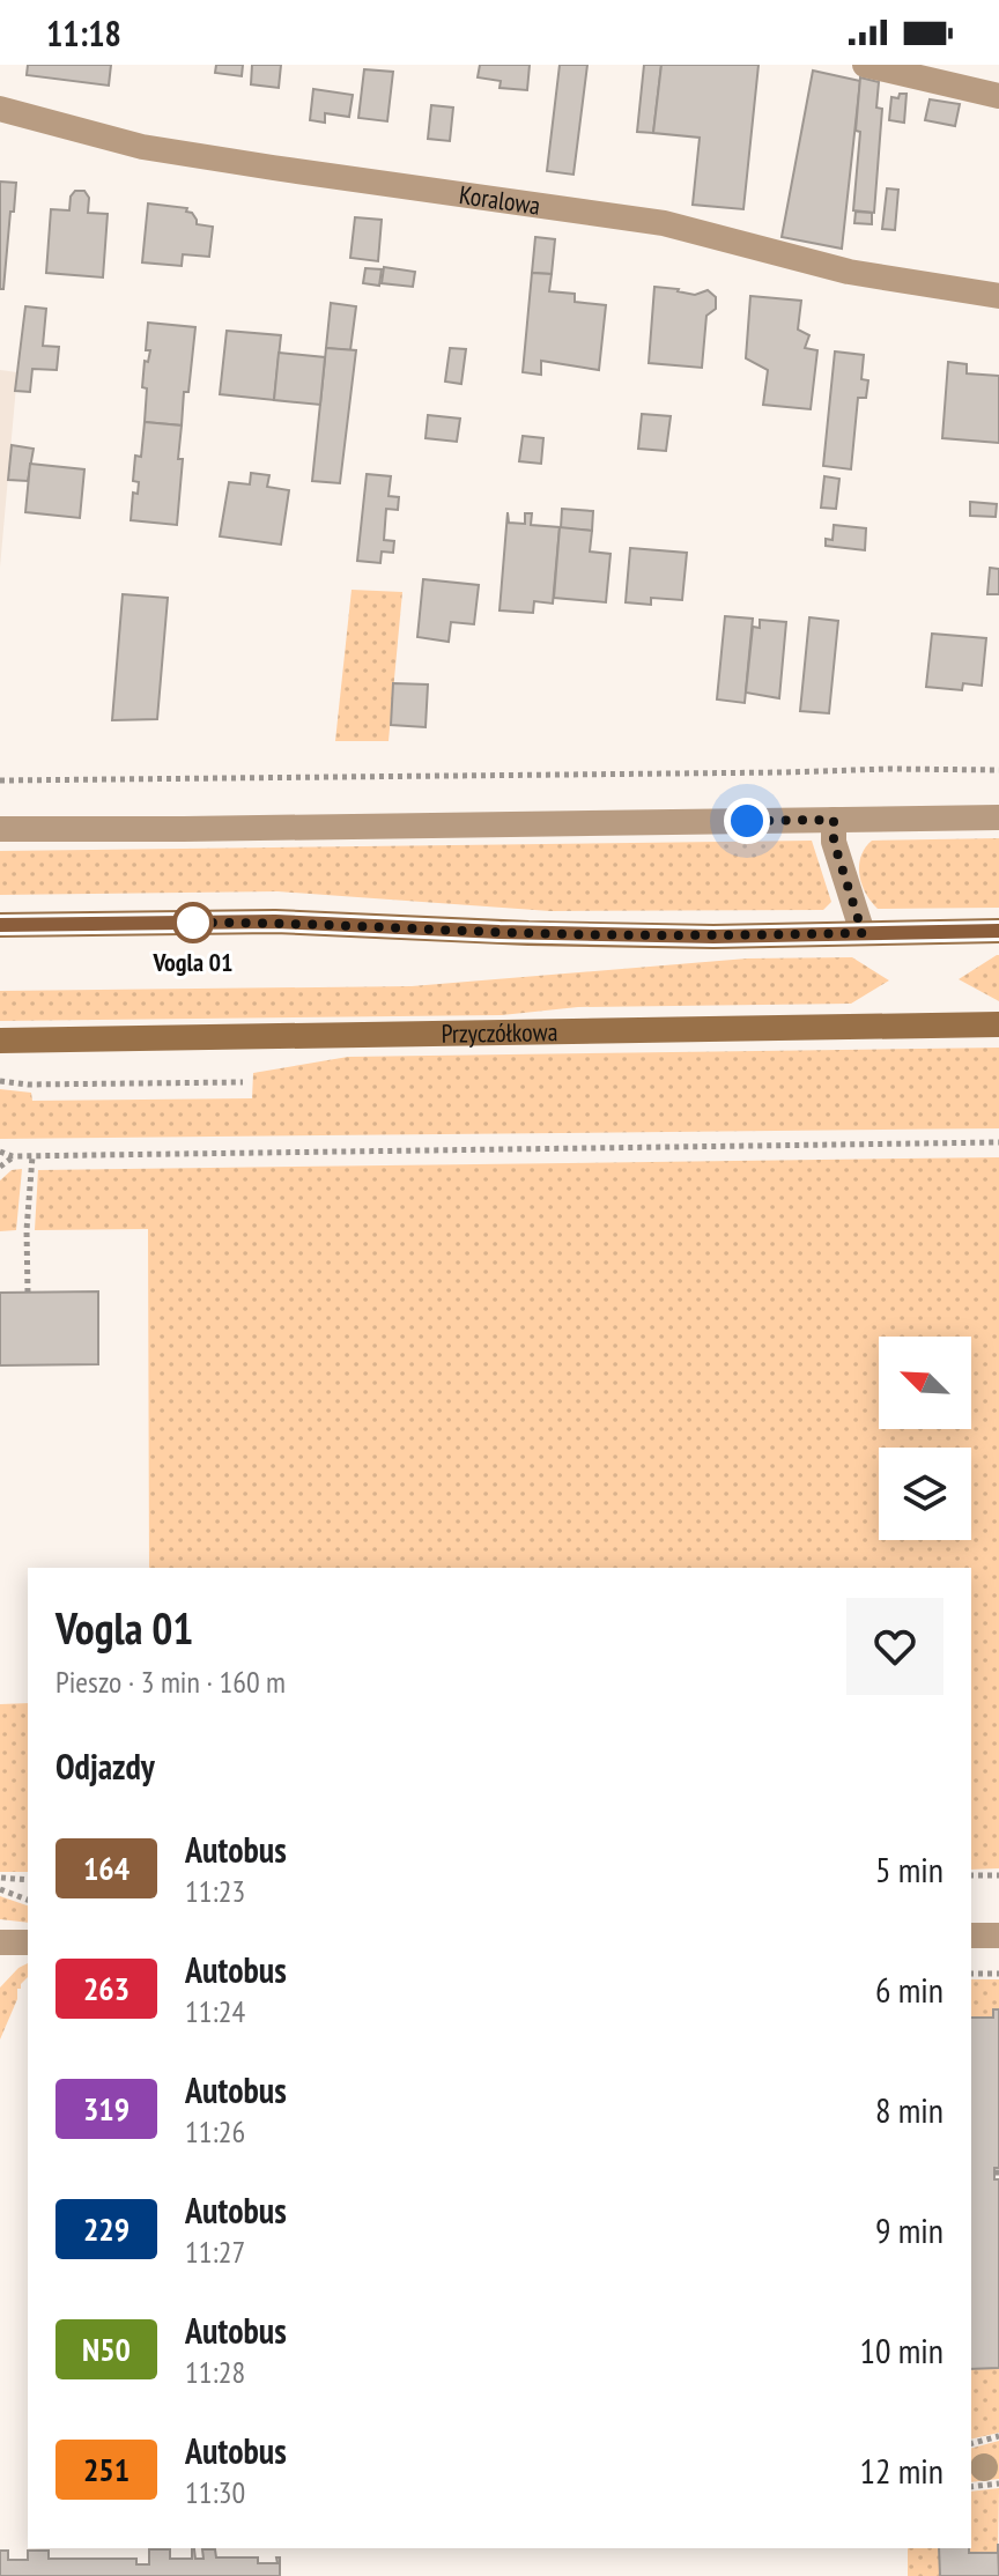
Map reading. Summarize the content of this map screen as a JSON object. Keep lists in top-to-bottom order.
{
  "streets": {
    "main road": ["Przyczółkowa"],
    "street": ["Koralowa"]
  },
  "places": ["Vogla 01"],
  "lines": ["bus line 164"],
  "north": "top left",
  "page": {
    "status": "11:18",
    "heading": [
      ["Vogla 01", "Pieszo · 3 min · 160 m"],
      "Odjazdy"
    ],
    "list": [
      {
        "mark": "164",
        "name": "Autobus",
        "note": "11:23",
        "value": "5 min"
      },
      {
        "mark": "263",
        "name": "Autobus",
        "note": "11:24",
        "value": "6 min"
      },
      {
        "mark": "319",
        "name": "Autobus",
        "note": "11:26",
        "value": "8 min"
      },
      {
        "mark": "229",
        "name": "Autobus",
        "note": "11:27",
        "value": "9 min"
      },
      {
        "mark": "N50",
        "name": "Autobus",
        "note": "11:28",
        "value": "10 min"
      },
      {
        "mark": "251",
        "name": "Autobus",
        "note": "11:30",
        "value": "12 min"
      }
    ]
  }
}
